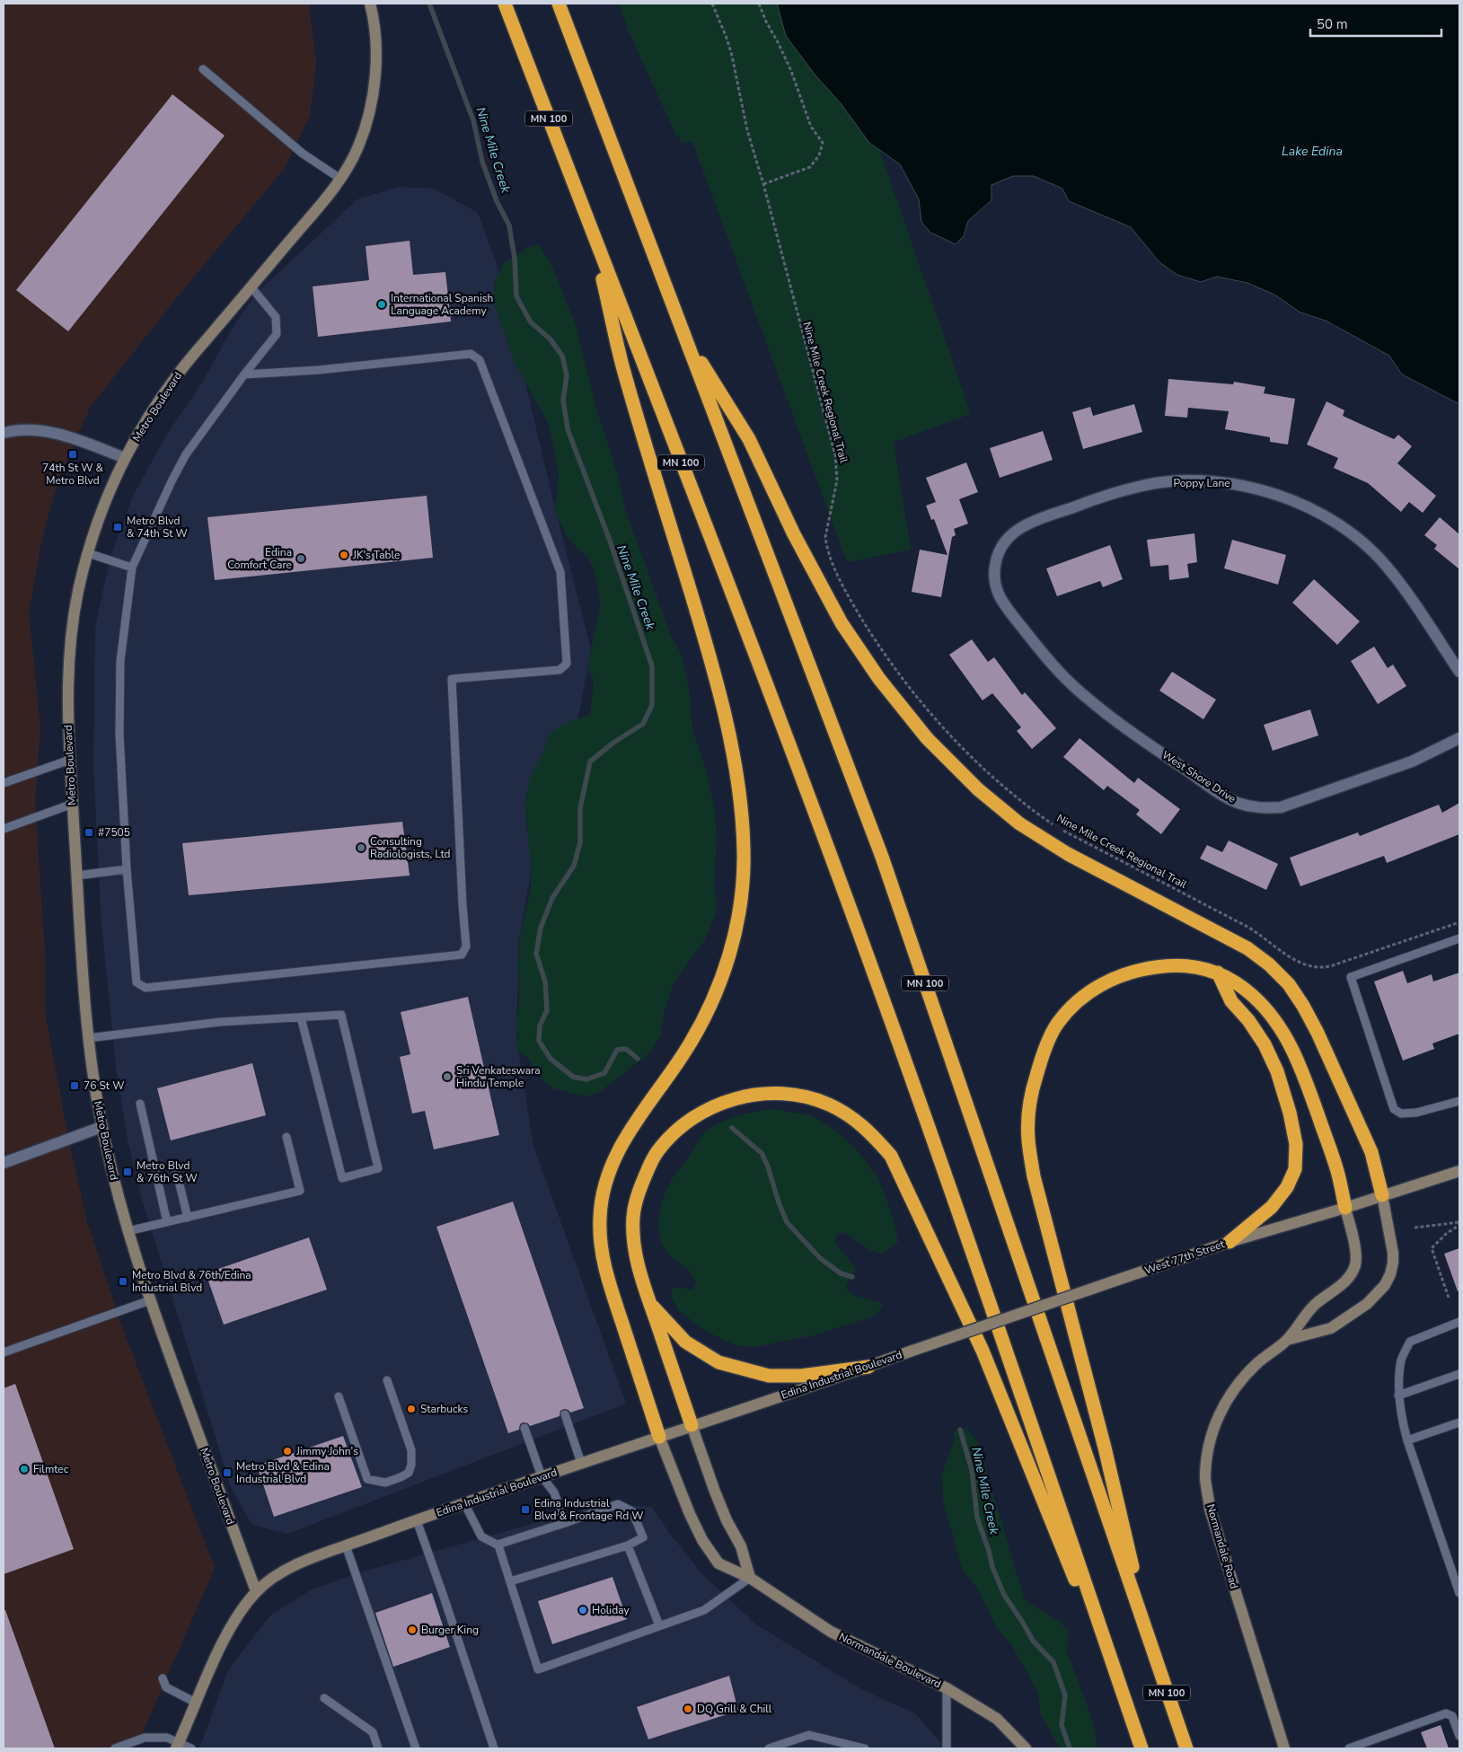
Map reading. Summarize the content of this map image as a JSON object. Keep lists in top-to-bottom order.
{
  "streets": {
    "highway": ["MN 100"],
    "street": [
      "Metro Boulevard",
      "Poppy Lane",
      "West Shore Drive",
      "West 77th Street",
      "Edina Industrial Boulevard",
      "Normandale Road",
      "Normandale Boulevard"
    ],
    "path": ["Nine Mile Creek Regional Trail"]
  },
  "crossings": [
    ["Metro Boulevard", "Edina Industrial Boulevard"],
    ["Poppy Lane", "West Shore Drive"],
    ["West 77th Street", "Edina Industrial Boulevard"],
    ["West 77th Street", "Normandale Road"],
    ["Edina Industrial Boulevard", "Normandale Boulevard"]
  ],
  "water": ["Nine Mile Creek", "Lake Edina"],
  "places": {
    "other": [
      "International Spanish Language Academy",
      "JK's Table",
      "Edina Comfort Care",
      "Consulting Radiologists, Ltd",
      "Sri Venkateswara Hindu Temple",
      "Starbucks",
      "Jimmy John's",
      "Filmtec",
      "Holiday",
      "Burger King",
      "DQ Grill & Chill"
    ],
    "transit": [
      "74th St W & Metro Blvd",
      "Metro Blvd & 74th St W",
      "#7505",
      "76 St W",
      "Metro Blvd & 76th St W",
      "Metro Blvd & 76th/Edina Industrial Blvd",
      "Metro Blvd & Edina Industrial Blvd",
      "Edina Industrial Blvd & Frontage Rd W"
    ]
  },
  "scale_bar": "50 m"
}
